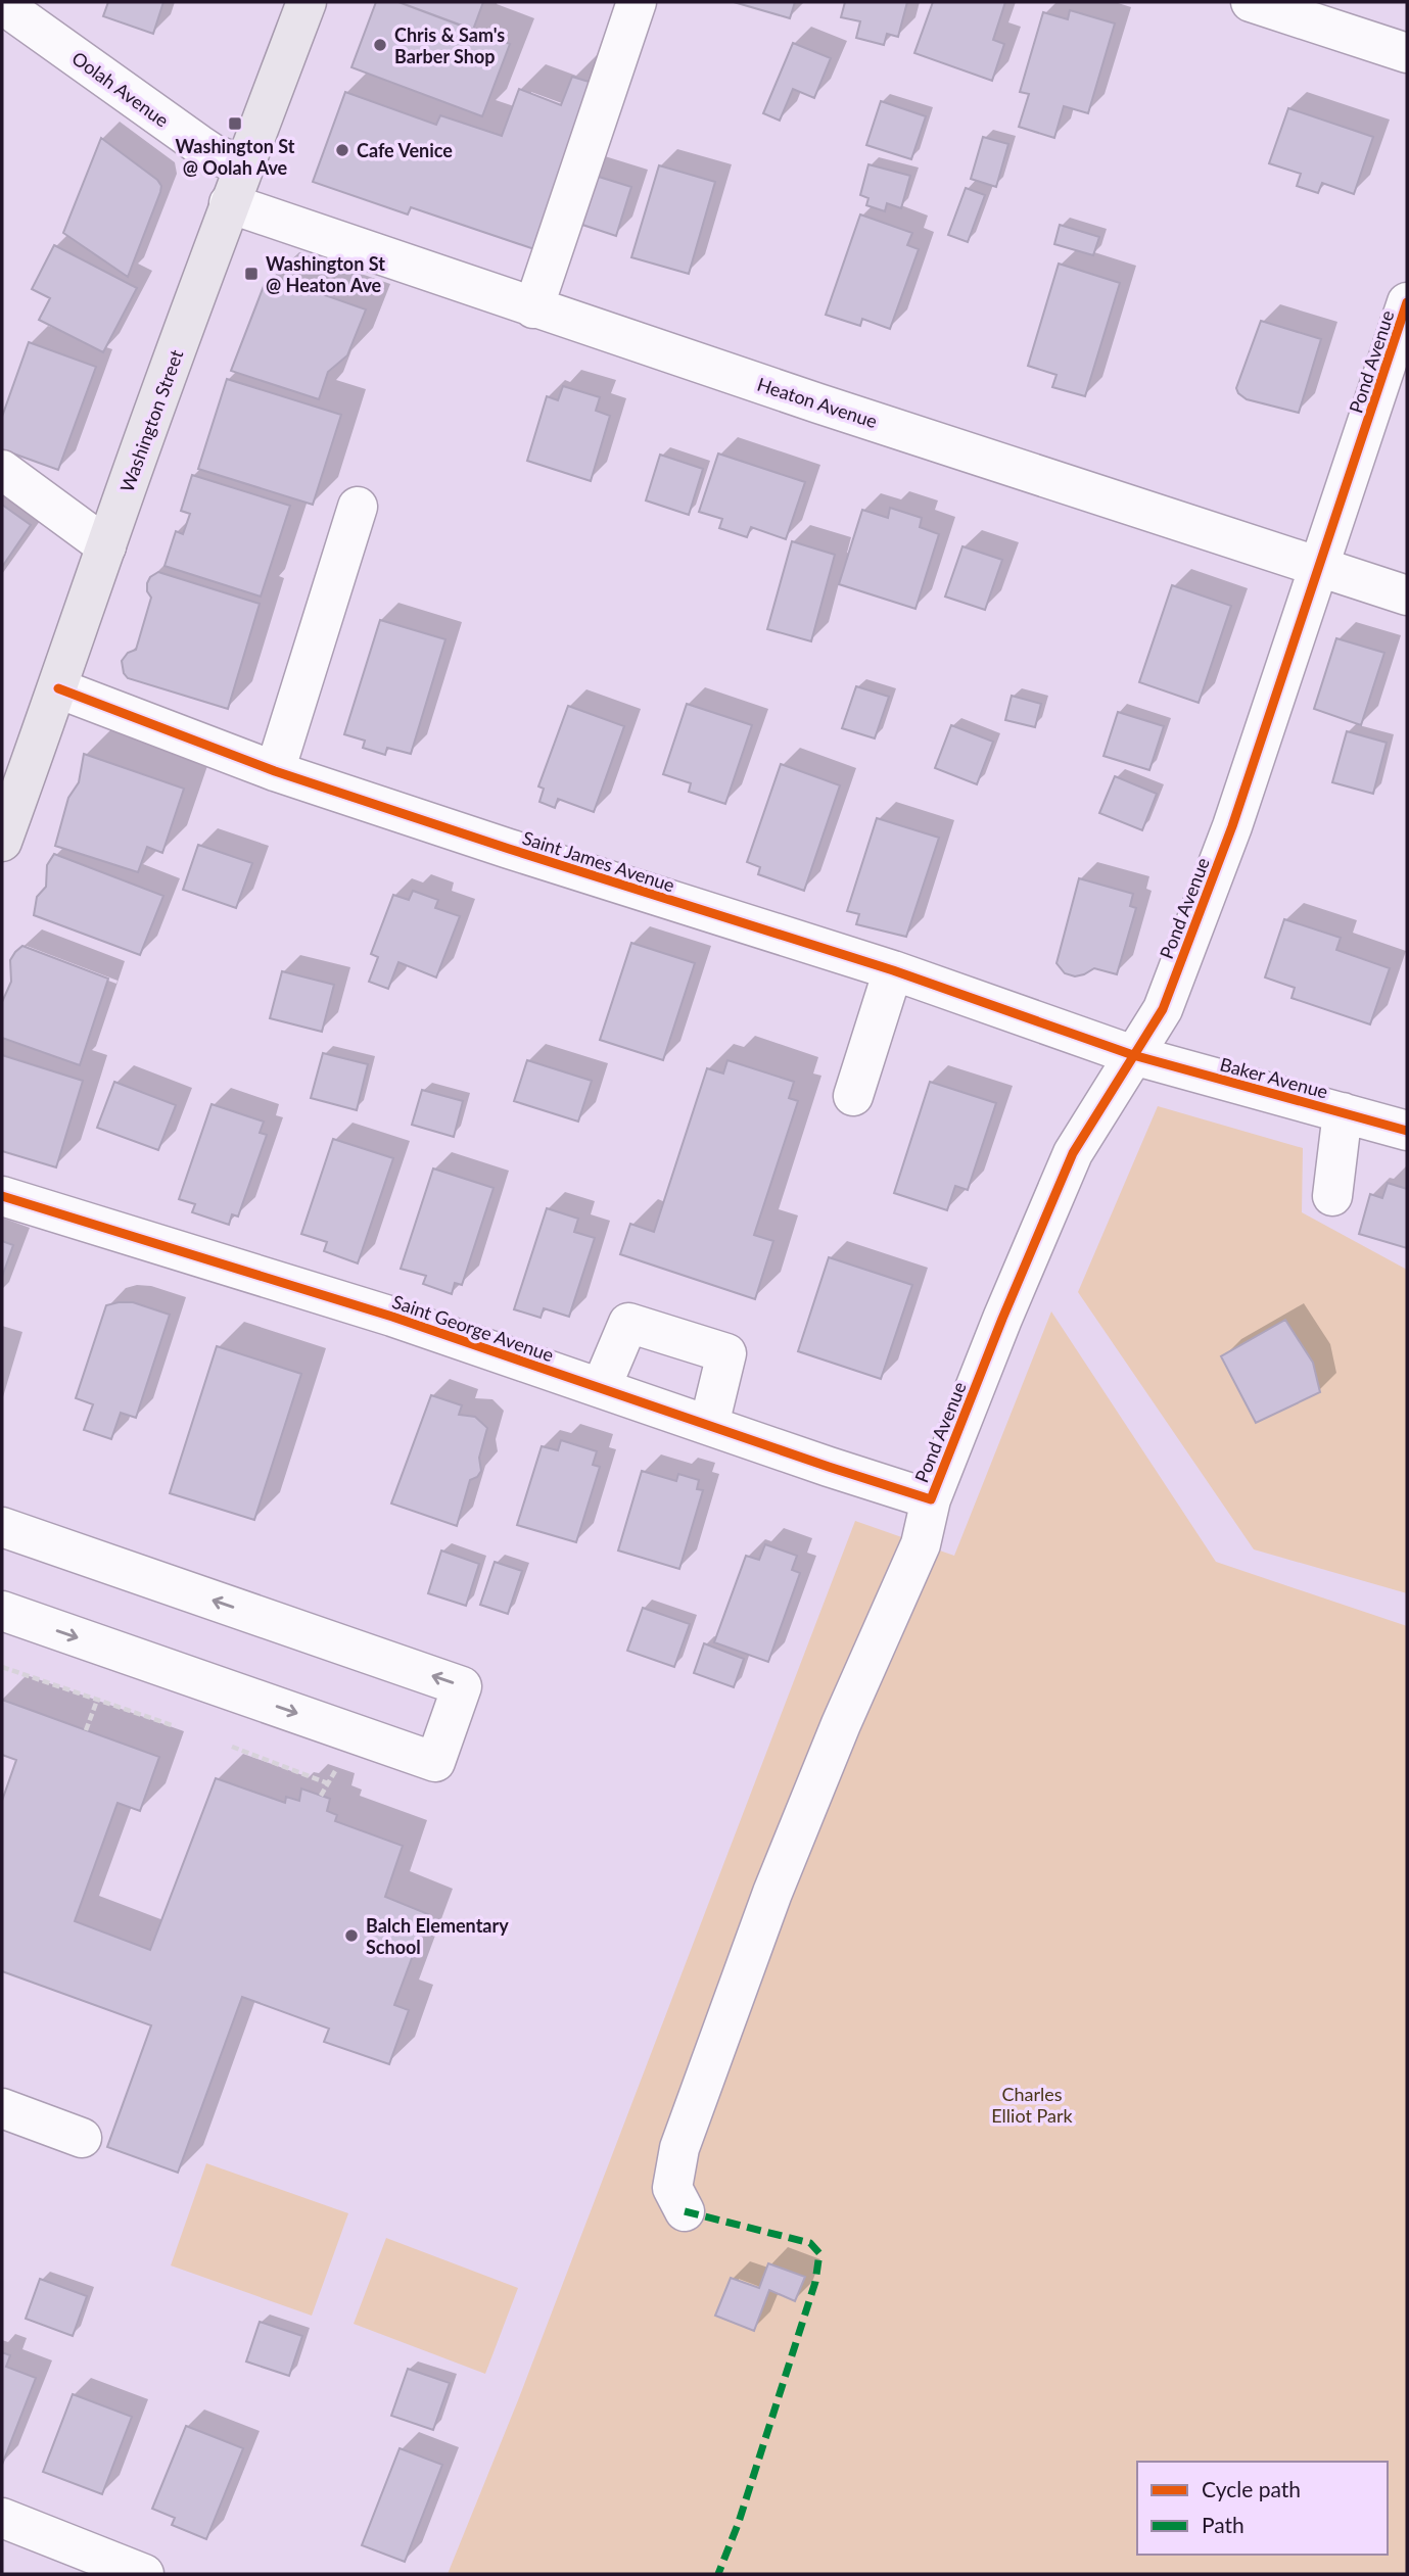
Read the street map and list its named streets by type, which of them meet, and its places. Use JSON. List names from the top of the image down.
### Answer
{
  "streets": {
    "main road": ["Washington Street"],
    "street": [
      "Oolah Avenue",
      "Pond Avenue",
      "Heaton Avenue",
      "Saint James Avenue",
      "Baker Avenue",
      "Saint George Avenue"
    ]
  },
  "crossings": [
    ["Oolah Avenue", "Washington Street"],
    ["Pond Avenue", "Heaton Avenue"],
    ["Pond Avenue", "Saint James Avenue"],
    ["Pond Avenue", "Baker Avenue"],
    ["Pond Avenue", "Saint George Avenue"],
    ["Heaton Avenue", "Washington Street"],
    ["Washington Street", "Saint James Avenue"],
    ["Saint James Avenue", "Baker Avenue"]
  ],
  "parks": ["Charles Elliot Park"],
  "places": {
    "other": ["Chris & Sam's Barber Shop", "Cafe Venice", "Balch Elementary School"],
    "transit": ["Washington St @ Oolah Ave", "Washington St @ Heaton Ave"]
  },
  "legend": ["Cycle path", "Path"]
}
